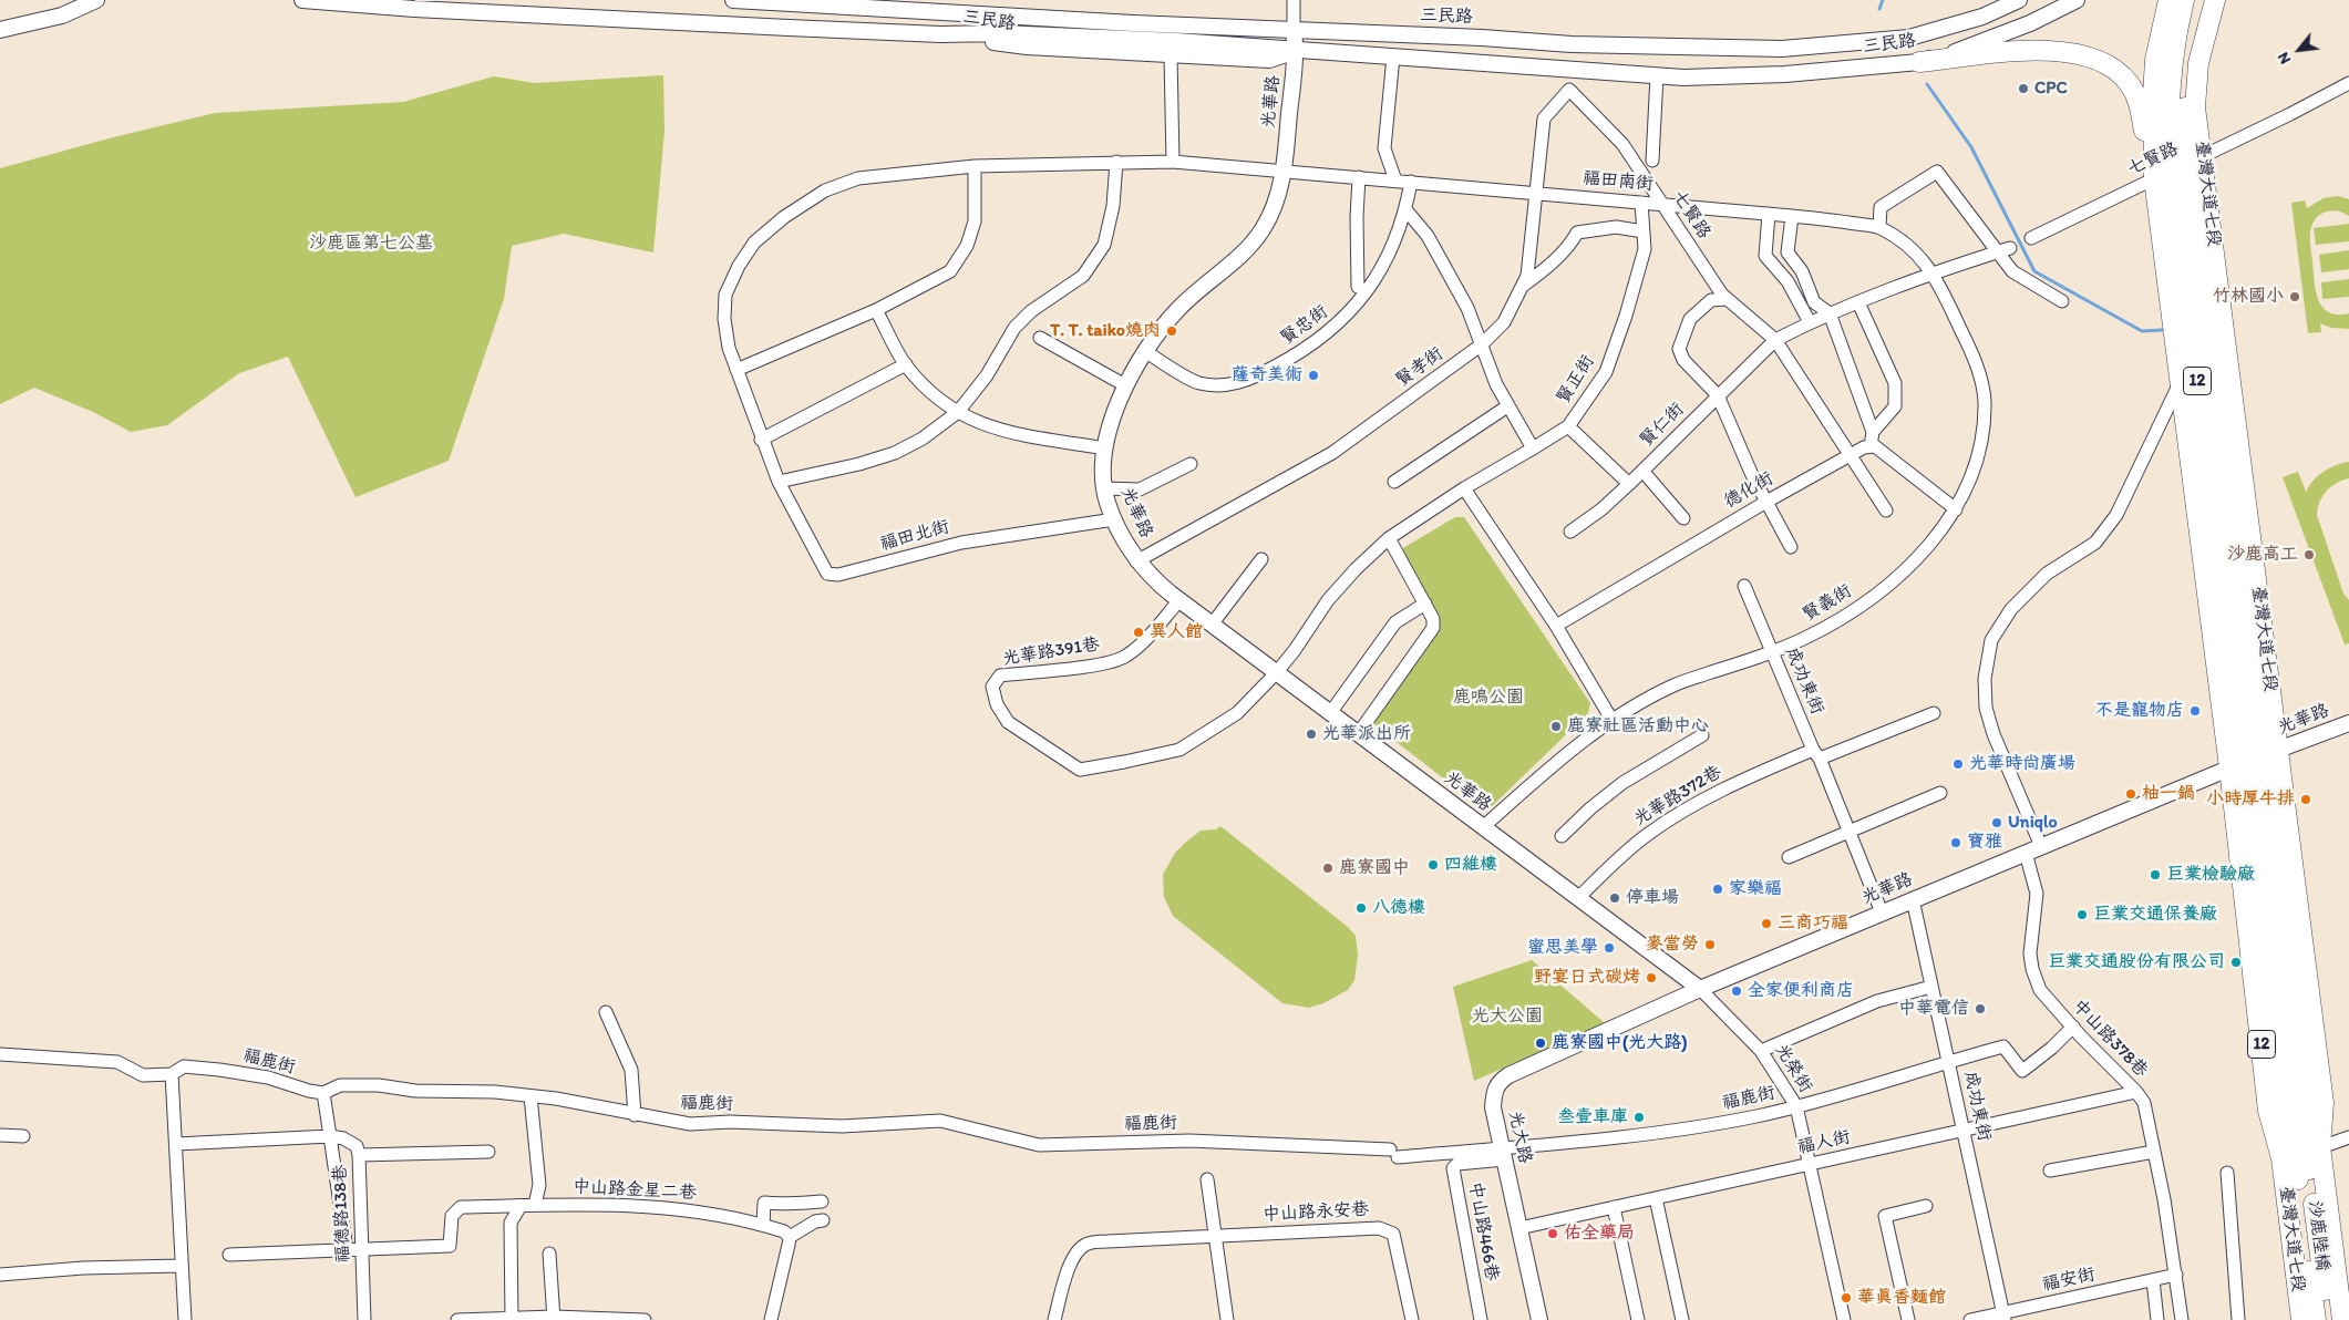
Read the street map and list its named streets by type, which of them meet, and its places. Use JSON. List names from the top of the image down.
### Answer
{
  "streets": {
    "main road": ["臺灣大道七段", "12", "沙鹿陸橋"],
    "street": [
      "三民路",
      "光華路",
      "七賢路",
      "福田南街",
      "賢忠街",
      "賢孝街",
      "賢正街",
      "賢仁街",
      "德化街",
      "福田北街",
      "賢義街",
      "光華路391巷",
      "成功東街",
      "光華路372巷",
      "中山路378巷",
      "福鹿街",
      "光榮街",
      "光大路",
      "福人街",
      "中山路金星二巷",
      "中山路永安巷",
      "福德路138巷",
      "中山路466巷",
      "福安街"
    ]
  },
  "crossings": [
    ["三民路", "光華路"],
    ["光華路", "福田南街"],
    ["光華路", "臺灣大道七段"],
    ["光華路", "賢忠街"],
    ["光華路", "賢孝街"],
    ["光華路", "賢正街"],
    ["光華路", "福田北街"],
    ["光華路", "賢義街"],
    ["光華路", "光華路391巷"],
    ["光華路", "成功東街"],
    ["光華路", "光華路372巷"],
    ["光華路", "中山路378巷"],
    ["光華路", "光榮街"],
    ["光華路", "光大路"],
    ["七賢路", "福田南街"],
    ["七賢路", "臺灣大道七段"],
    ["七賢路", "賢孝街"],
    ["七賢路", "賢仁街"],
    ["七賢路", "德化街"],
    ["福田南街", "賢忠街"],
    ["福田南街", "賢孝街"],
    ["福田南街", "賢正街"],
    ["福田南街", "福田北街"],
    ["福田南街", "賢義街"],
    ["臺灣大道七段", "沙鹿陸橋"],
    ["賢正街", "光華路391巷"],
    ["賢義街", "成功東街"],
    ["成功東街", "光華路372巷"],
    ["成功東街", "福鹿街"],
    ["成功東街", "福人街"],
    ["成功東街", "福安街"],
    ["中山路378巷", "福鹿街"],
    ["中山路378巷", "福人街"],
    ["中山路378巷", "福安街"],
    ["福鹿街", "光榮街"],
    ["福鹿街", "光大路"],
    ["福鹿街", "中山路466巷"],
    ["光榮街", "光大路"],
    ["光榮街", "福人街"],
    ["光大路", "福人街"],
    ["光大路", "中山路466巷"],
    ["中山路金星二巷", "福德路138巷"]
  ],
  "parks": ["沙鹿區第七公墓", "鹿鳴公園", "光大公園"],
  "places": [
    "CPC",
    "竹林國小",
    "T. T. taiko燒肉",
    "薩奇美術",
    "沙鹿高工",
    "異人館",
    "不是寵物店",
    "鹿寮社區活動中心",
    "光華派出所",
    "光華時尚廣場",
    "柚一鍋",
    "小時厚牛排",
    "Uniqlo",
    "寶雅",
    "四維樓",
    "鹿寮國中",
    "巨業檢驗廠",
    "家樂福",
    "停車場",
    "八德樓",
    "巨業交通保養廠",
    "三商巧福",
    "麥當勞",
    "蜜思美學",
    "巨業交通股份有限公司",
    "野宴日式碳烤",
    "全家便利商店",
    "中華電信",
    "鹿寮國中(光大路)",
    "叁壹車庫",
    "佑全藥局",
    "華真香麵館"
  ],
  "north": "bottom left"
}
